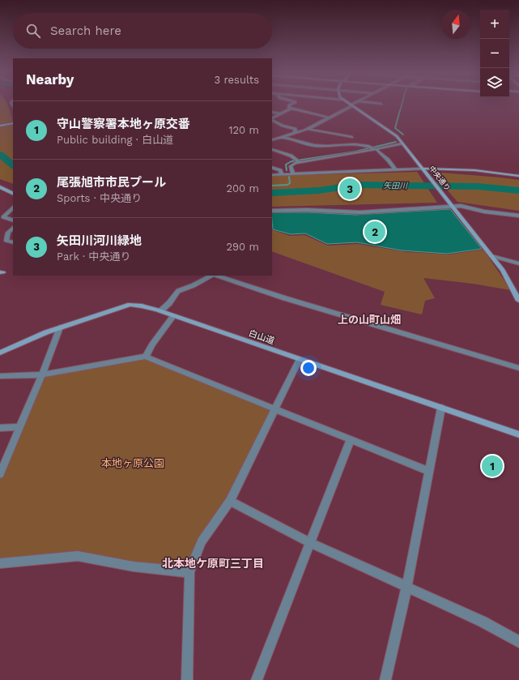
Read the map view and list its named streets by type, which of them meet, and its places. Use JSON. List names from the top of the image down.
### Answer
{
  "streets": {
    "street": ["中央通り", "白山道"]
  },
  "districts": ["上の山町山畑", "北本地ケ原町三丁目"],
  "water": ["矢田川"],
  "parks": ["本地ヶ原公園"],
  "north": "top",
  "page": {
    "map_buttons": ["+", "−"],
    "search": "Search here",
    "heading": ["Nearby", "3 results"],
    "list": [
      {
        "mark": "1",
        "name": "守山警察署本地ヶ原交番",
        "note": "Public building · 白山道",
        "value": "120 m"
      },
      {
        "mark": "2",
        "name": "尾張旭市市民プール",
        "note": "Sports · 中央通り",
        "value": "200 m"
      },
      {
        "mark": "3",
        "name": "矢田川河川緑地",
        "note": "Park · 中央通り",
        "value": "290 m"
      }
    ],
    "pins": ["3", "2", "1"]
  }
}
